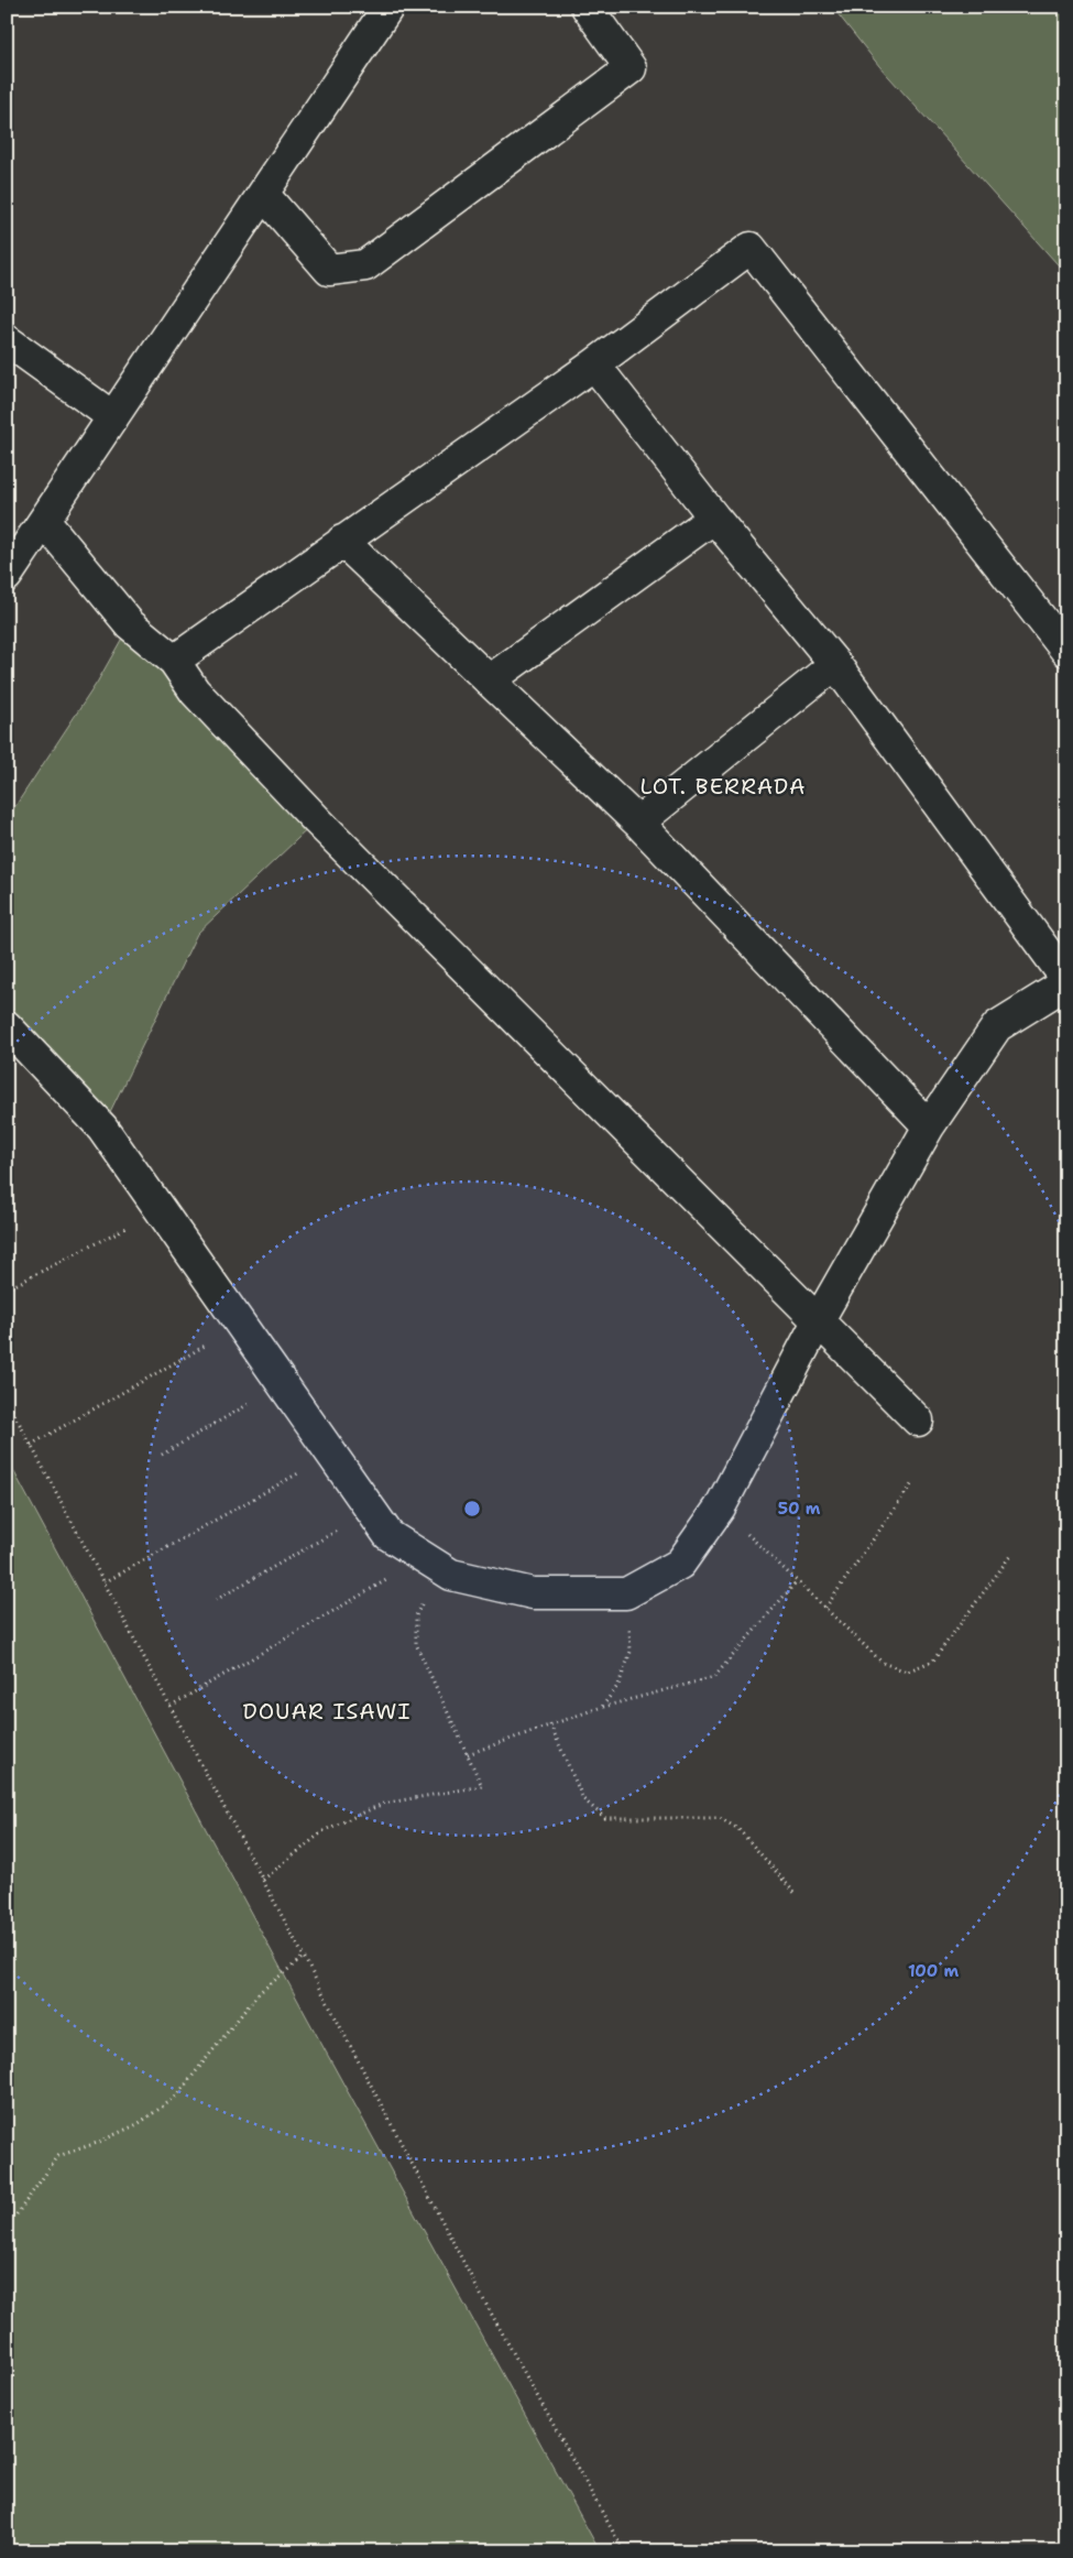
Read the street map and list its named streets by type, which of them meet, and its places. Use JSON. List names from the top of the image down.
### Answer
{
  "districts": ["LOT. BERRADA", "DOUAR ISAWI"],
  "rings": ["50 m", "100 m"]
}
